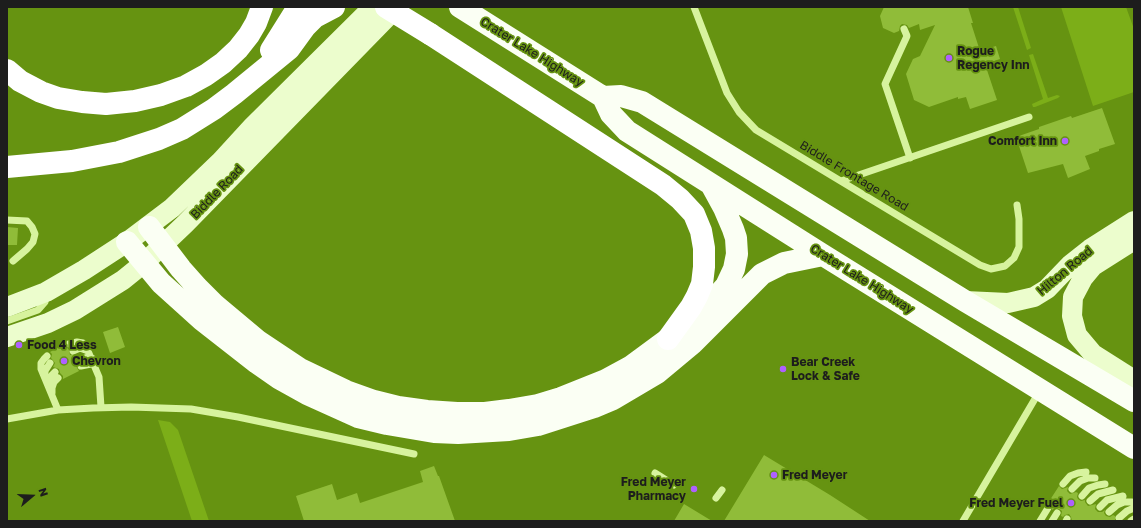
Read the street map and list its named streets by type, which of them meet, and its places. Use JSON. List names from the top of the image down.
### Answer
{
  "streets": {
    "highway": ["Crater Lake Highway"],
    "main road": ["Biddle Road", "Hilton Road"],
    "lane": ["Biddle Frontage Road"]
  },
  "places": [
    "Rogue Regency Inn",
    "Comfort Inn",
    "Food 4 Less",
    "Chevron",
    "Bear Creek Lock & Safe",
    "Fred Meyer",
    "Fred Meyer Pharmacy",
    "Fred Meyer Fuel"
  ],
  "north": "right"
}
